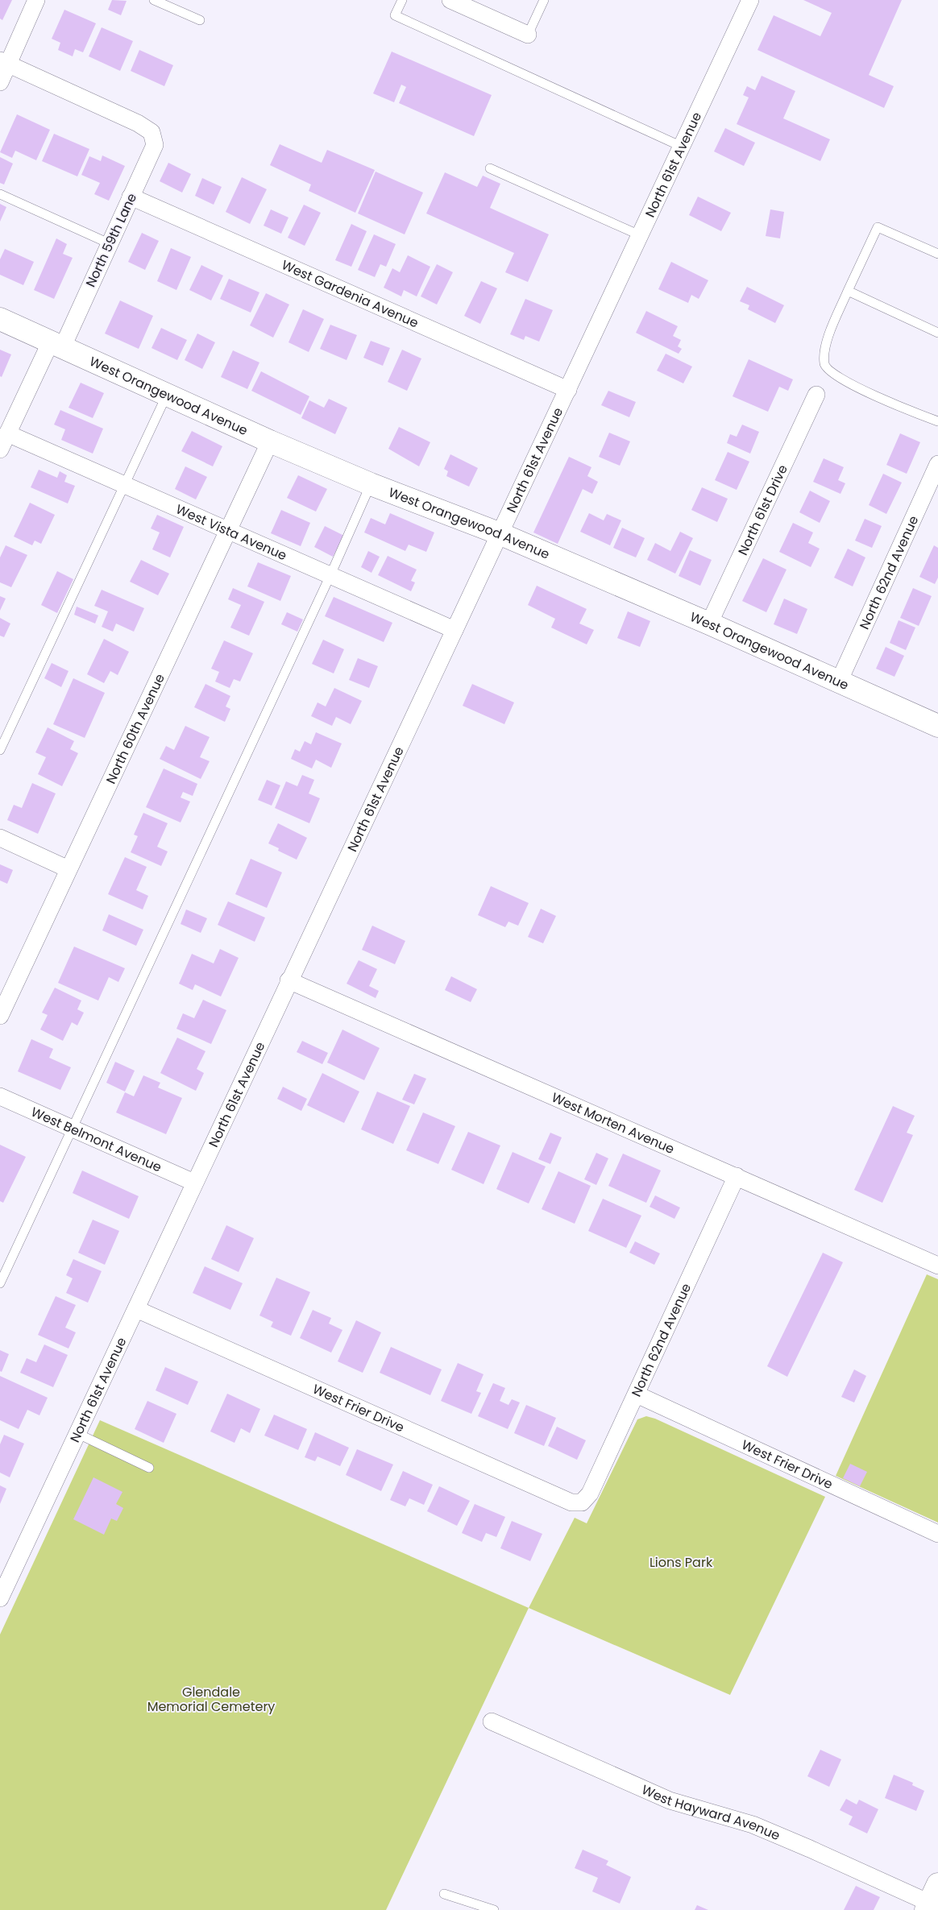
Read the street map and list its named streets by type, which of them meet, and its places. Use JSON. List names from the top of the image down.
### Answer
{
  "streets": {
    "street": [
      "North 61st Avenue",
      "North 59th Lane",
      "West Gardenia Avenue",
      "West Orangewood Avenue",
      "North 61st Drive",
      "West Vista Avenue",
      "North 62nd Avenue",
      "North 60th Avenue",
      "West Morten Avenue",
      "West Belmont Avenue",
      "West Frier Drive",
      "West Hayward Avenue"
    ]
  },
  "crossings": [
    ["North 61st Avenue", "West Gardenia Avenue"],
    ["North 61st Avenue", "West Orangewood Avenue"],
    ["North 61st Avenue", "West Vista Avenue"],
    ["North 61st Avenue", "West Morten Avenue"],
    ["North 61st Avenue", "West Belmont Avenue"],
    ["North 61st Avenue", "West Frier Drive"],
    ["North 59th Lane", "West Gardenia Avenue"],
    ["North 59th Lane", "West Orangewood Avenue"],
    ["North 59th Lane", "West Vista Avenue"],
    ["West Orangewood Avenue", "North 61st Drive"],
    ["West Orangewood Avenue", "North 62nd Avenue"],
    ["West Orangewood Avenue", "North 60th Avenue"],
    ["West Vista Avenue", "North 60th Avenue"],
    ["North 62nd Avenue", "West Morten Avenue"],
    ["North 62nd Avenue", "West Frier Drive"]
  ],
  "parks": ["Lions Park", "Glendale Memorial Cemetery"]
}
